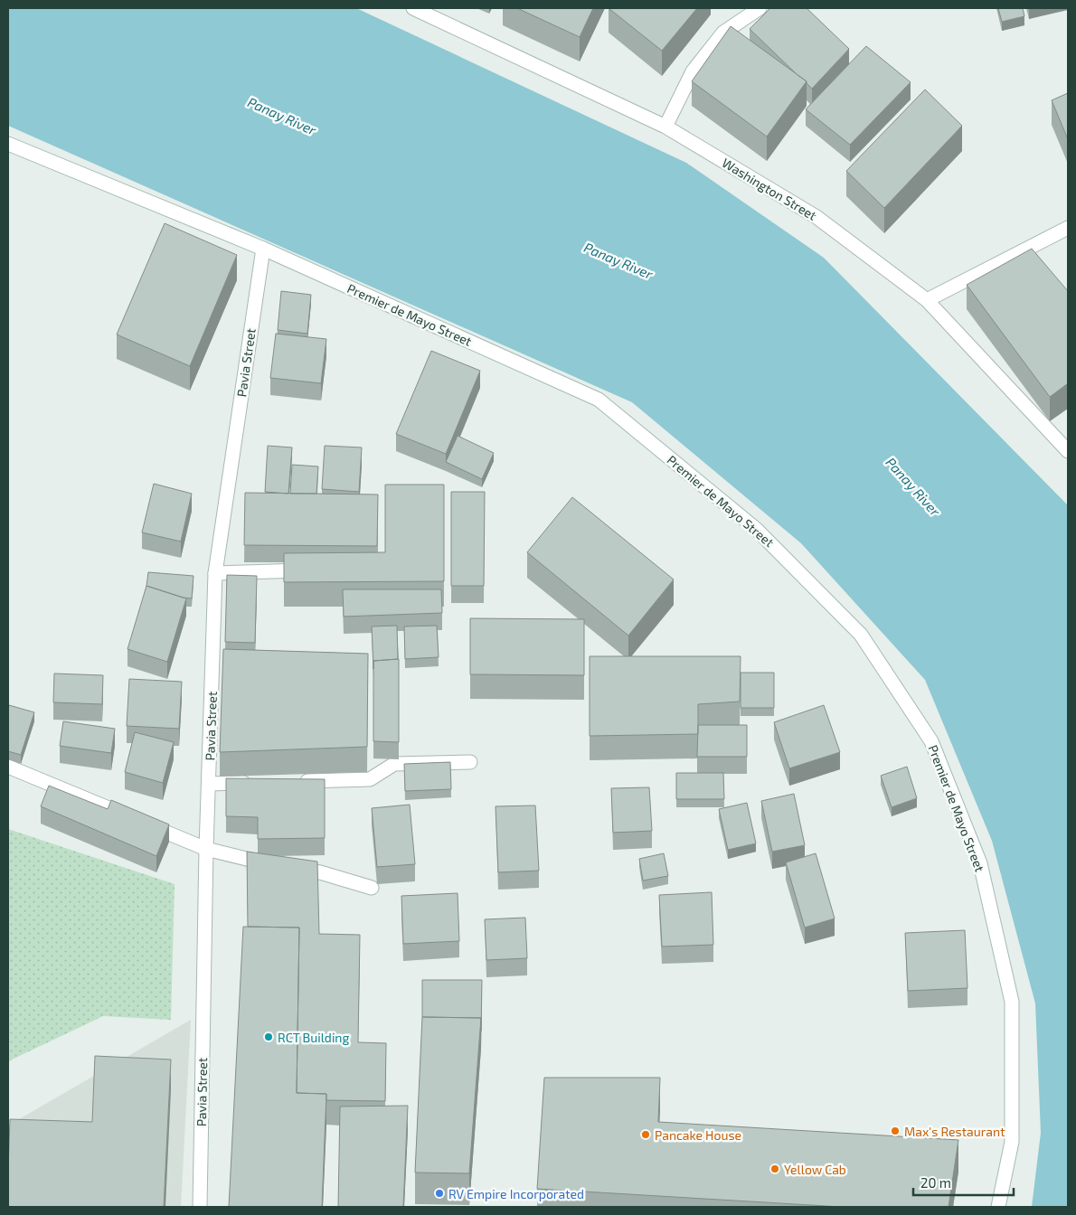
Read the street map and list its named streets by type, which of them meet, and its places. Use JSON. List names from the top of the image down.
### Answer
{
  "streets": {
    "street": ["Washington Street", "Premier de Mayo Street", "Pavia Street"]
  },
  "crossings": [
    ["Premier de Mayo Street", "Pavia Street"]
  ],
  "water": ["Panay River"],
  "places": [
    "RCT Building",
    "Max's Restaurant",
    "Pancake House",
    "Yellow Cab",
    "RV Empire Incorporated"
  ],
  "scale_bar": "20 m"
}
